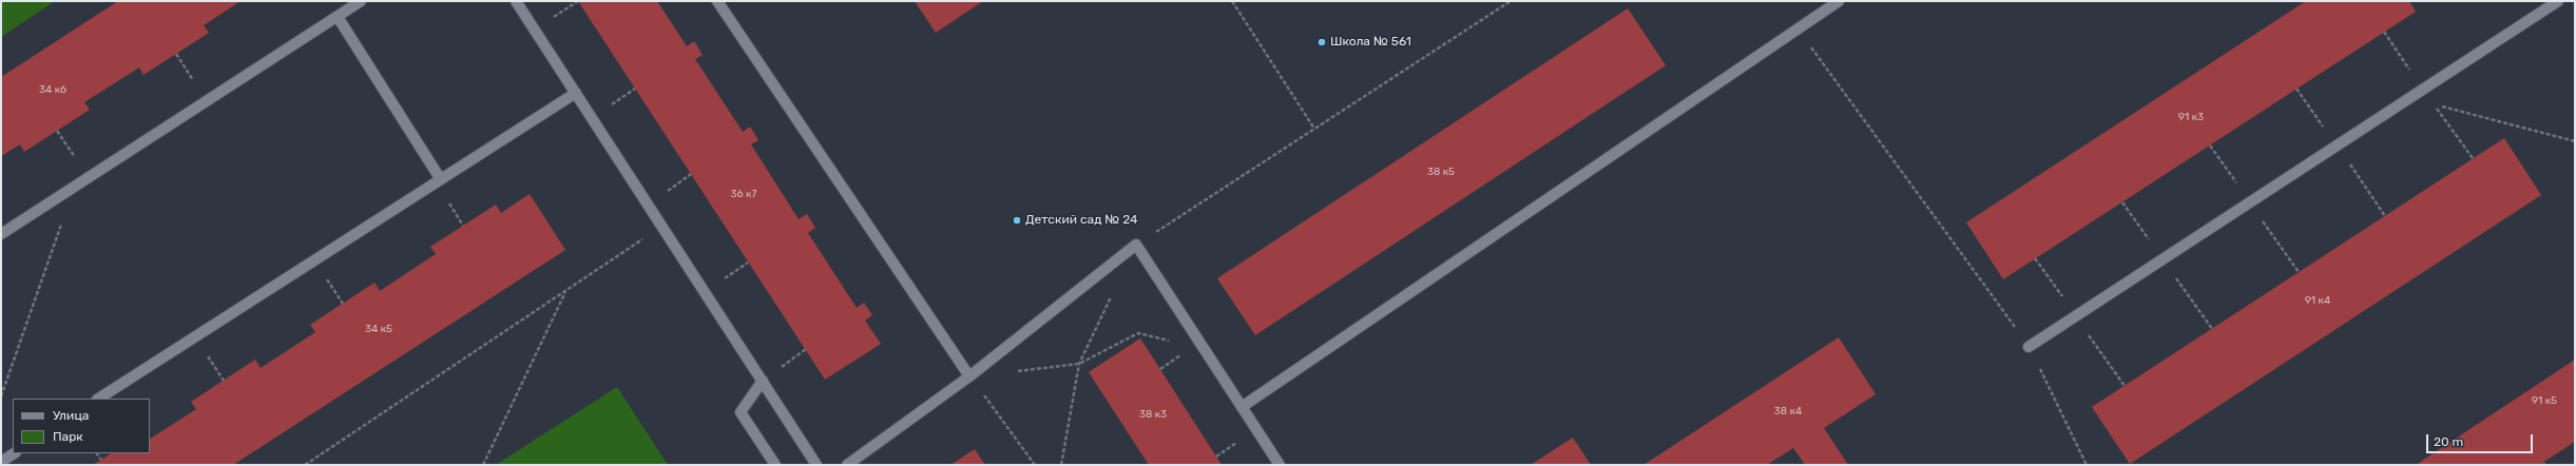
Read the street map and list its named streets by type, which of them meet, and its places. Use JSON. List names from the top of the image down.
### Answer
{
  "places": ["Школа № 561", "Детский сад № 24"],
  "house_numbers": [
    "34 к6",
    "91 к3",
    "38 к5",
    "36 к7",
    "91 к4",
    "34 к5",
    "91 к5",
    "38 к4",
    "38 к3"
  ],
  "legend": ["Улица", "Парк"],
  "scale_bar": "20 m"
}
